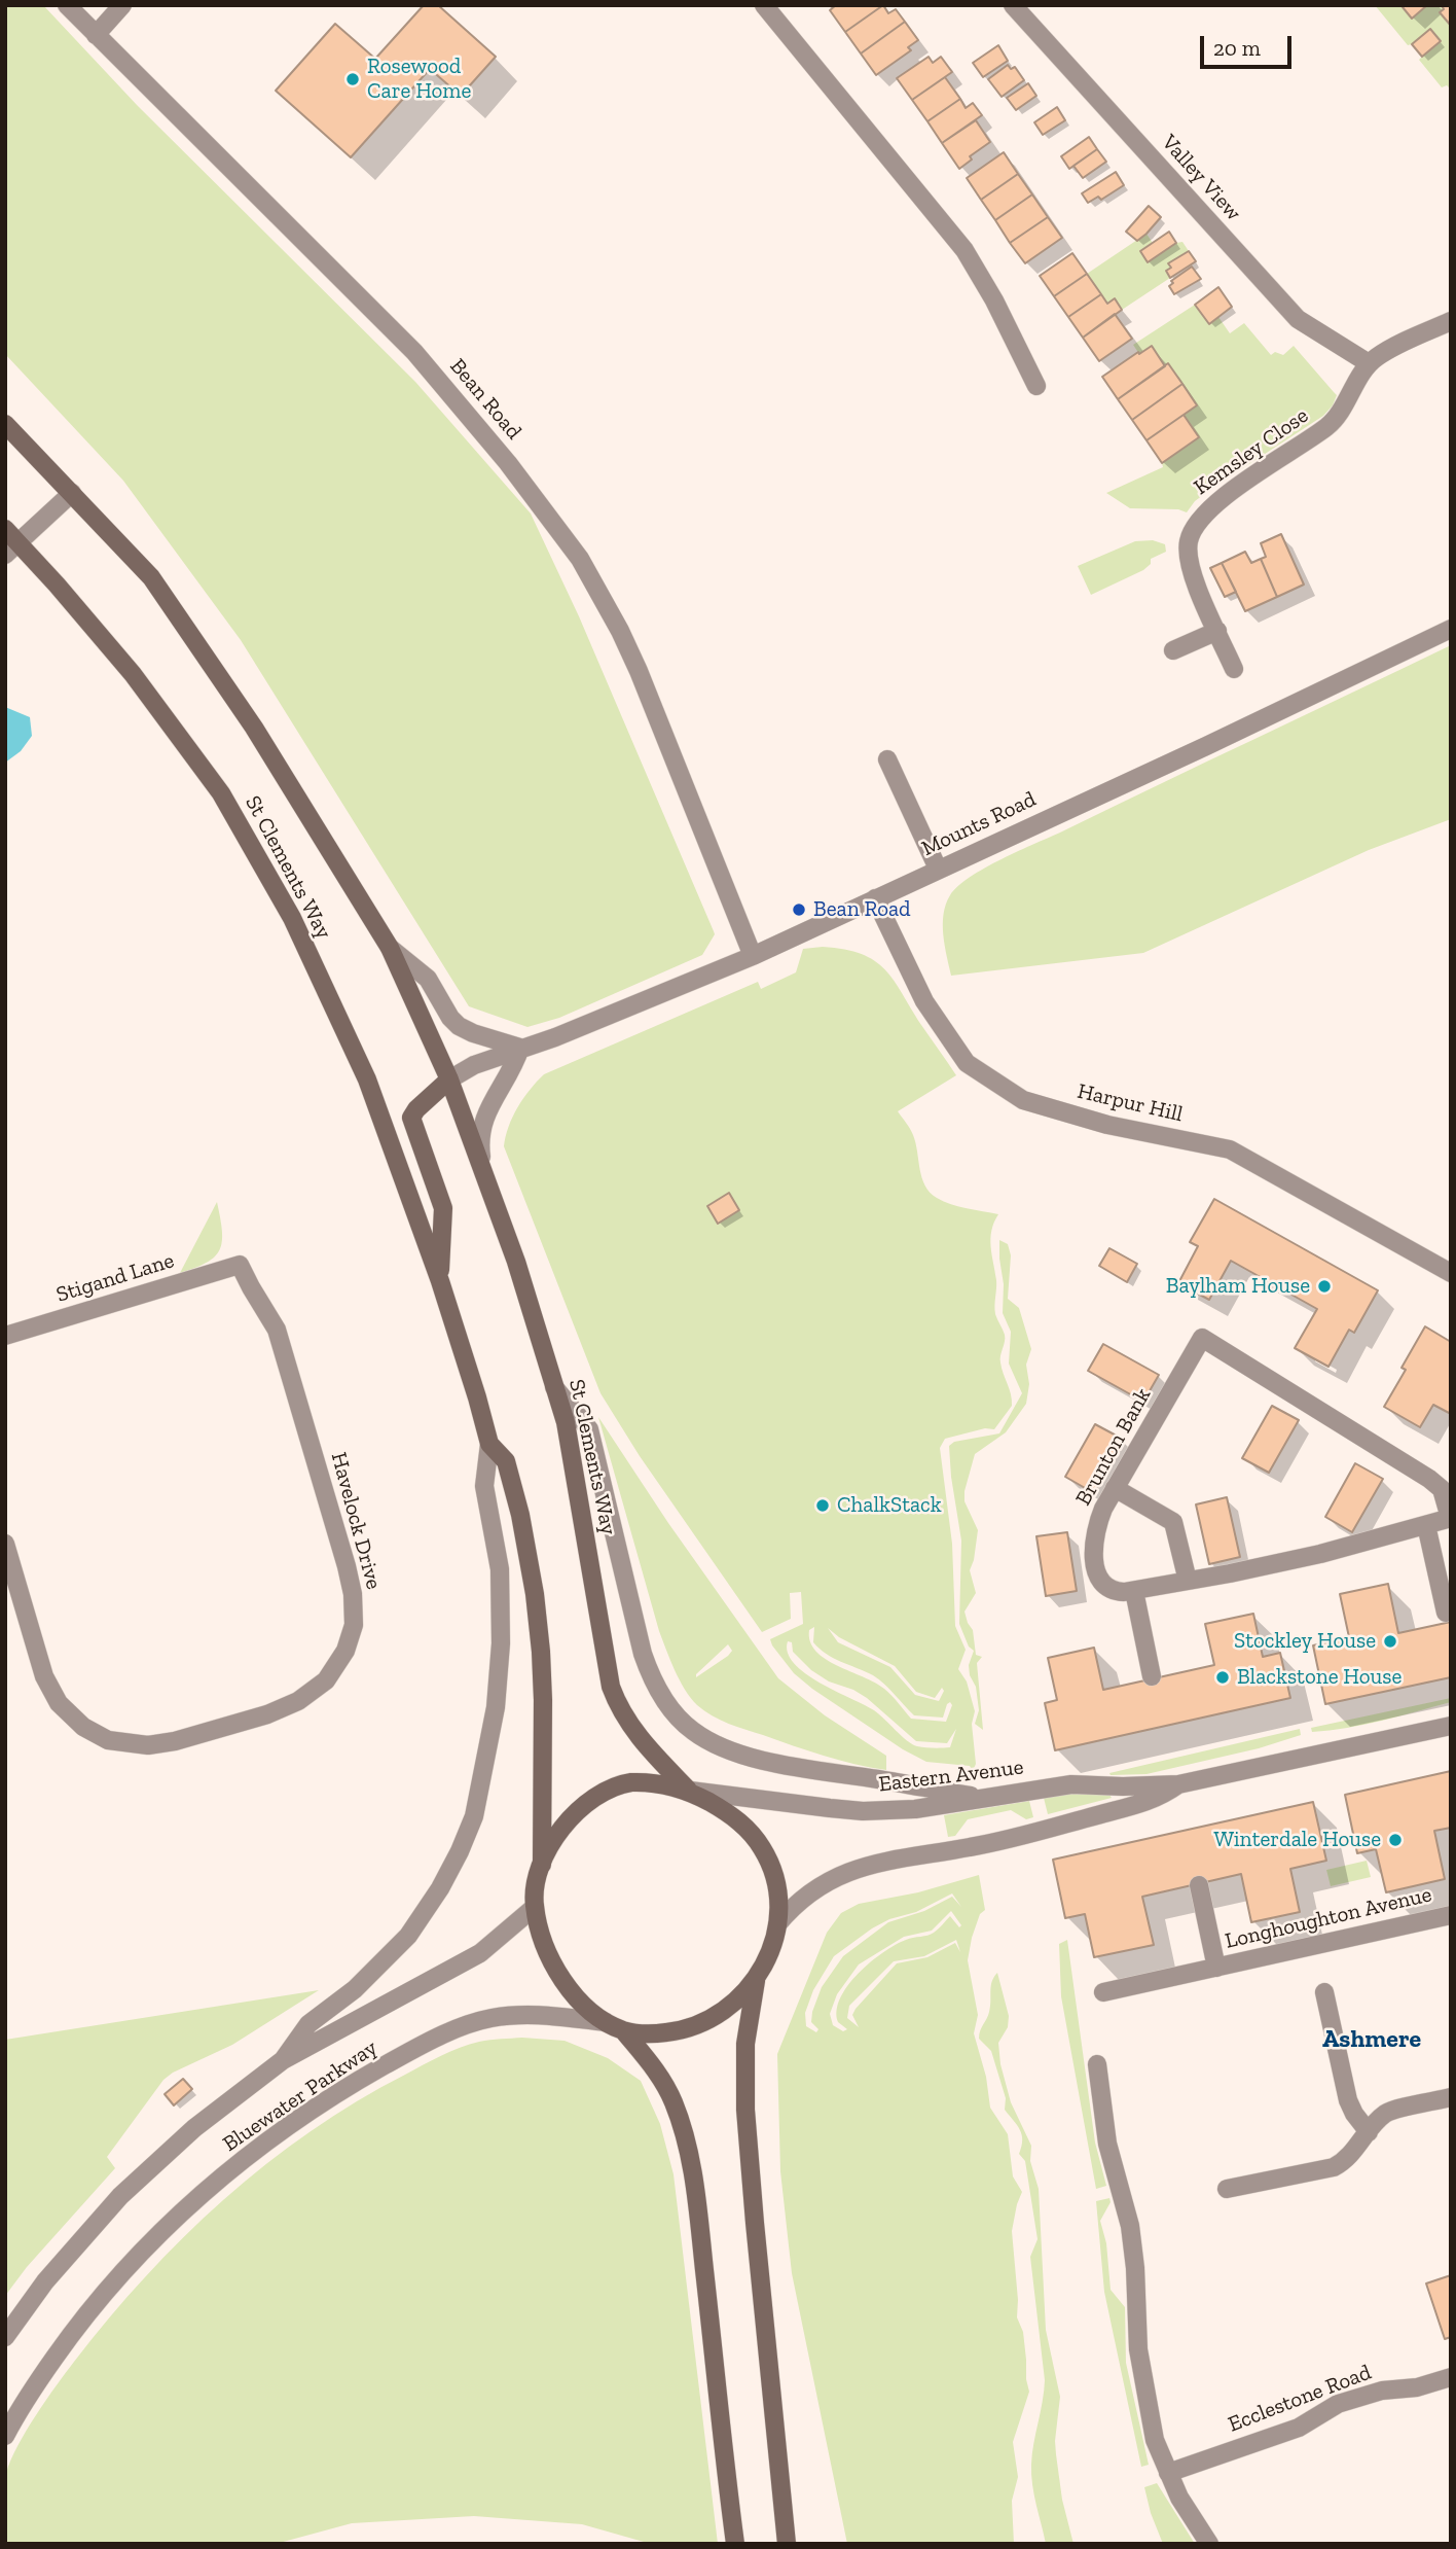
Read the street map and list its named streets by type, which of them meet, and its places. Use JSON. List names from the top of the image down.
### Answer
{
  "streets": {
    "main road": ["St Clements Way"],
    "street": [
      "Valley View",
      "Bean Road",
      "Kemsley Close",
      "Mounts Road",
      "Harpur Hill",
      "Stigand Lane",
      "Brunton Bank",
      "Havelock Drive",
      "Eastern Avenue",
      "Longhoughton Avenue",
      "Bluewater Parkway",
      "Ecclestone Road"
    ]
  },
  "crossings": [
    ["Valley View", "Kemsley Close"],
    ["Bean Road", "Mounts Road"],
    ["Mounts Road", "St Clements Way"],
    ["Mounts Road", "Harpur Hill"],
    ["St Clements Way", "Eastern Avenue"],
    ["St Clements Way", "Bluewater Parkway"],
    ["Stigand Lane", "Havelock Drive"],
    ["Eastern Avenue", "Bluewater Parkway"]
  ],
  "districts": ["Ashmere"],
  "places": [
    "Rosewood Care Home",
    "Bean Road",
    "Baylham House",
    "ChalkStack",
    "Stockley House",
    "Blackstone House",
    "Winterdale House"
  ],
  "scale_bar": "20 m"
}
